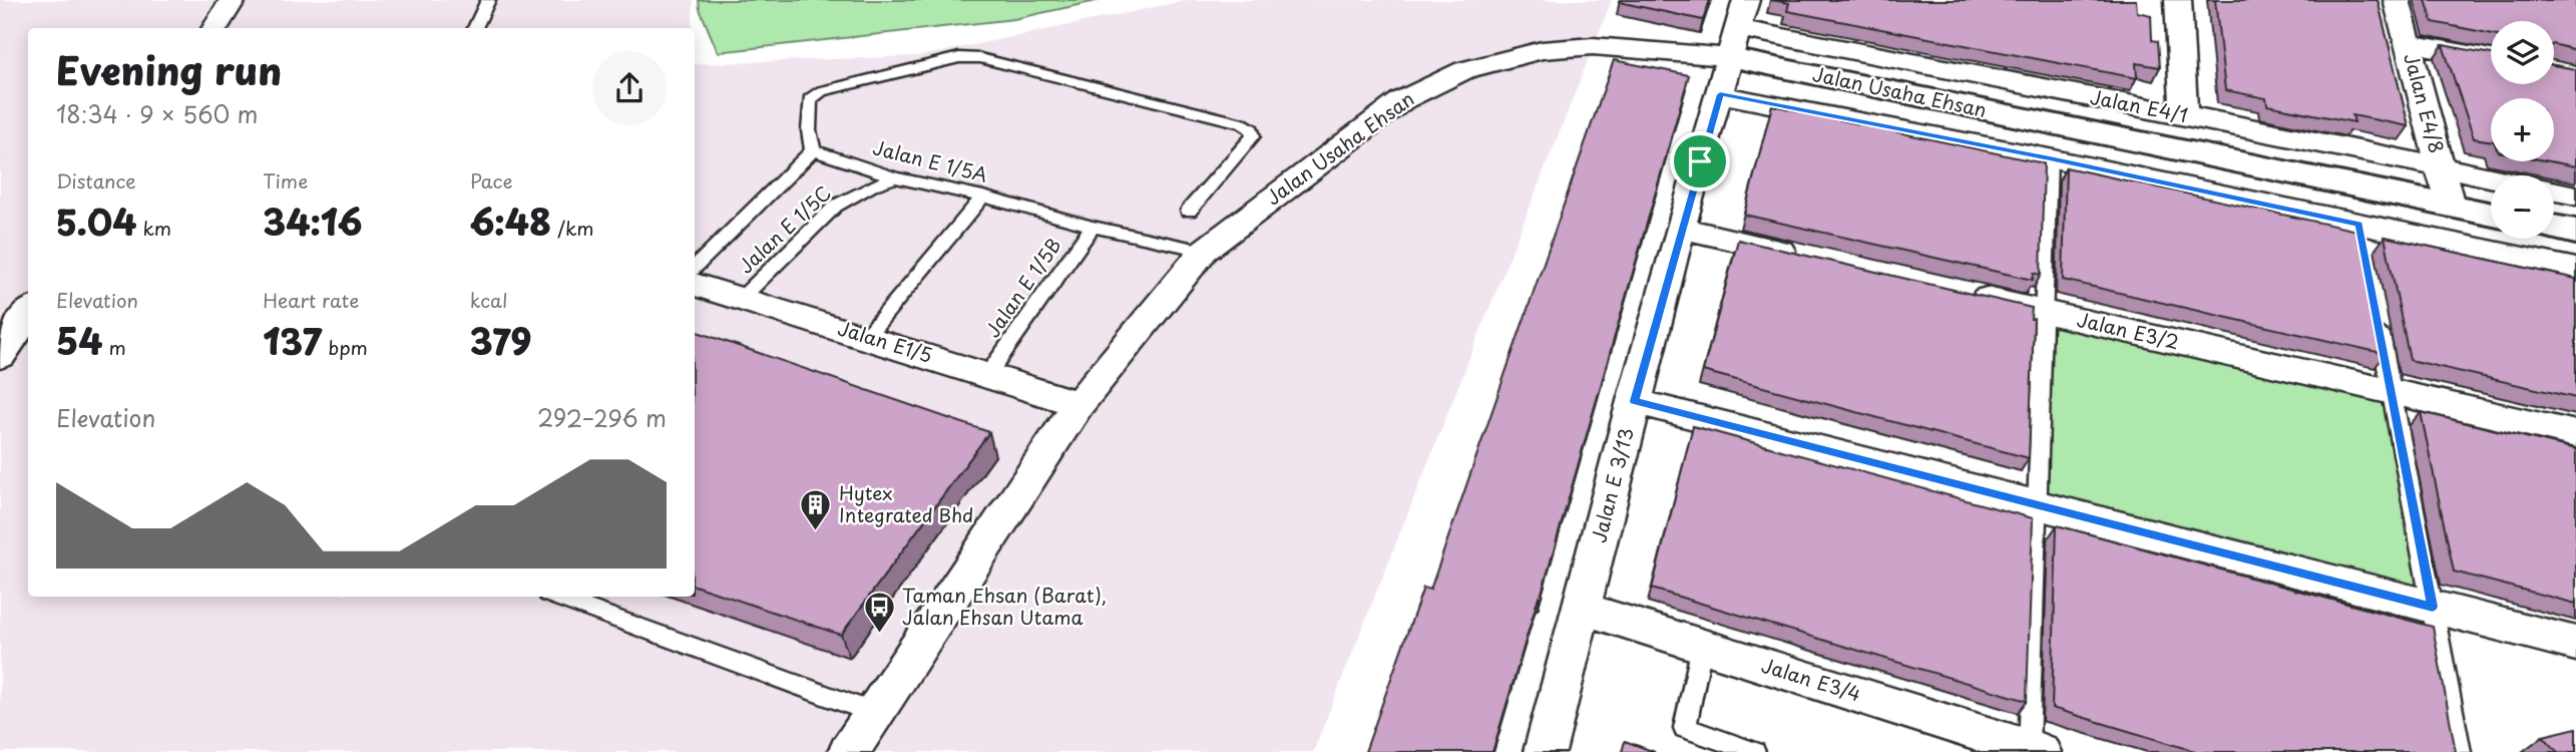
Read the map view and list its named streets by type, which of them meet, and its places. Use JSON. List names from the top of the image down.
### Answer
{
  "streets": {
    "street": [
      "Jalan Usaha Ehsan",
      "Jalan E4/8",
      "Jalan E4/1",
      "Jalan E3/2",
      "Jalan E1/5",
      "Jalan E 3/13",
      "Jalan E3/4"
    ],
    "lane": ["Jalan E 1/5A", "Jalan E 1/5C", "Jalan E 1/5B"]
  },
  "crossings": [
    ["Jalan Usaha Ehsan", "Jalan E4/8"],
    ["Jalan Usaha Ehsan", "Jalan E4/1"],
    ["Jalan Usaha Ehsan", "Jalan E 1/5A"],
    ["Jalan Usaha Ehsan", "Jalan E1/5"],
    ["Jalan Usaha Ehsan", "Jalan E 3/13"],
    ["Jalan E4/8", "Jalan E4/1"],
    ["Jalan E4/1", "Jalan E 3/13"],
    ["Jalan E 1/5A", "Jalan E 1/5C"],
    ["Jalan E 1/5A", "Jalan E 1/5B"],
    ["Jalan E 1/5C", "Jalan E1/5"],
    ["Jalan E 1/5B", "Jalan E1/5"],
    ["Jalan E 3/13", "Jalan E3/4"]
  ],
  "places": {
    "building": ["Hytex Integrated Bhd"],
    "bus stop": ["Taman Ehsan (Barat), Jalan Ehsan Utama"]
  },
  "page": {
    "map_buttons": ["+", "−"],
    "heading": ["Evening run", "18:34 · 9 × 560 m"],
    "stats": [
      ["Distance", "5.04 km"],
      ["Time", "34:16"],
      ["Pace", "6:48 /km"],
      ["Elevation", "54 m"],
      ["Heart rate", "137 bpm"],
      ["kcal", "379"]
    ],
    "chart": ["Elevation", "292–296 m"]
  }
}
